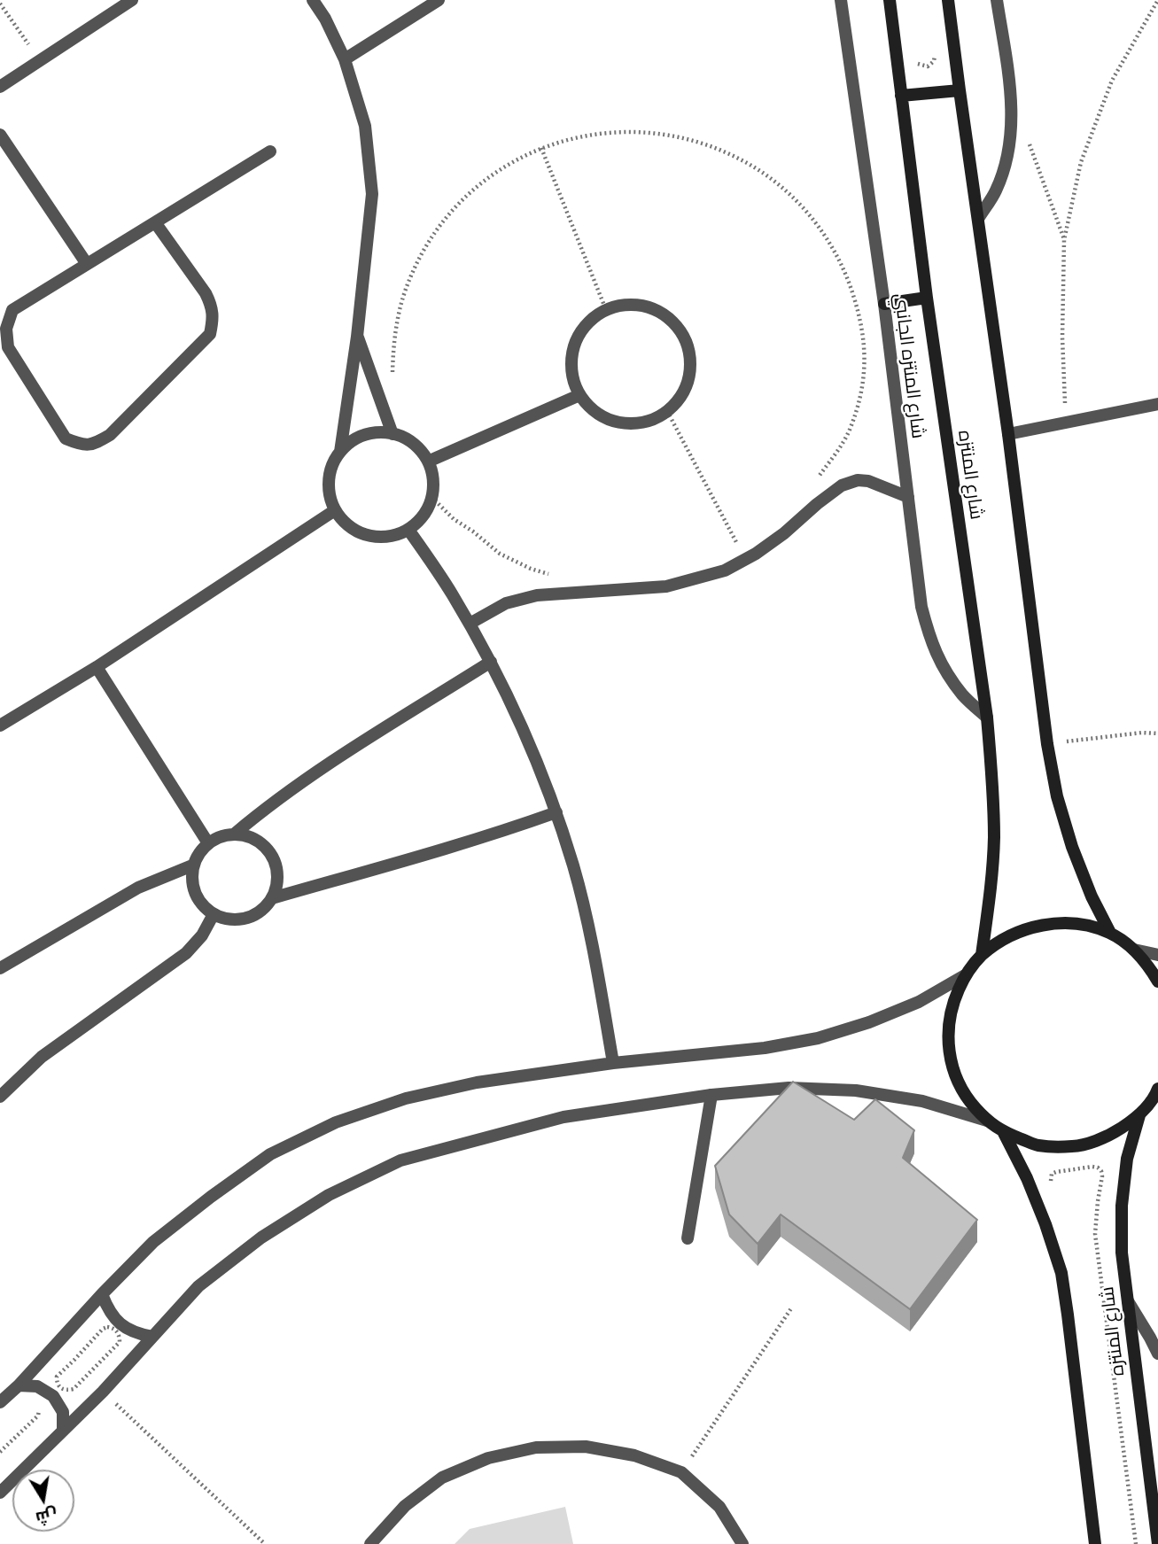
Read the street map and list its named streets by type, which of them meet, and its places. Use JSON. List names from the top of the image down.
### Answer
{
  "streets": {
    "street": ["شارع المنتزه الجانبي", "شارع المنتزه"]
  },
  "crossings": [
    ["شارع المنتزه الجانبي", "شارع المنتزه"]
  ],
  "north": "bottom"
}
